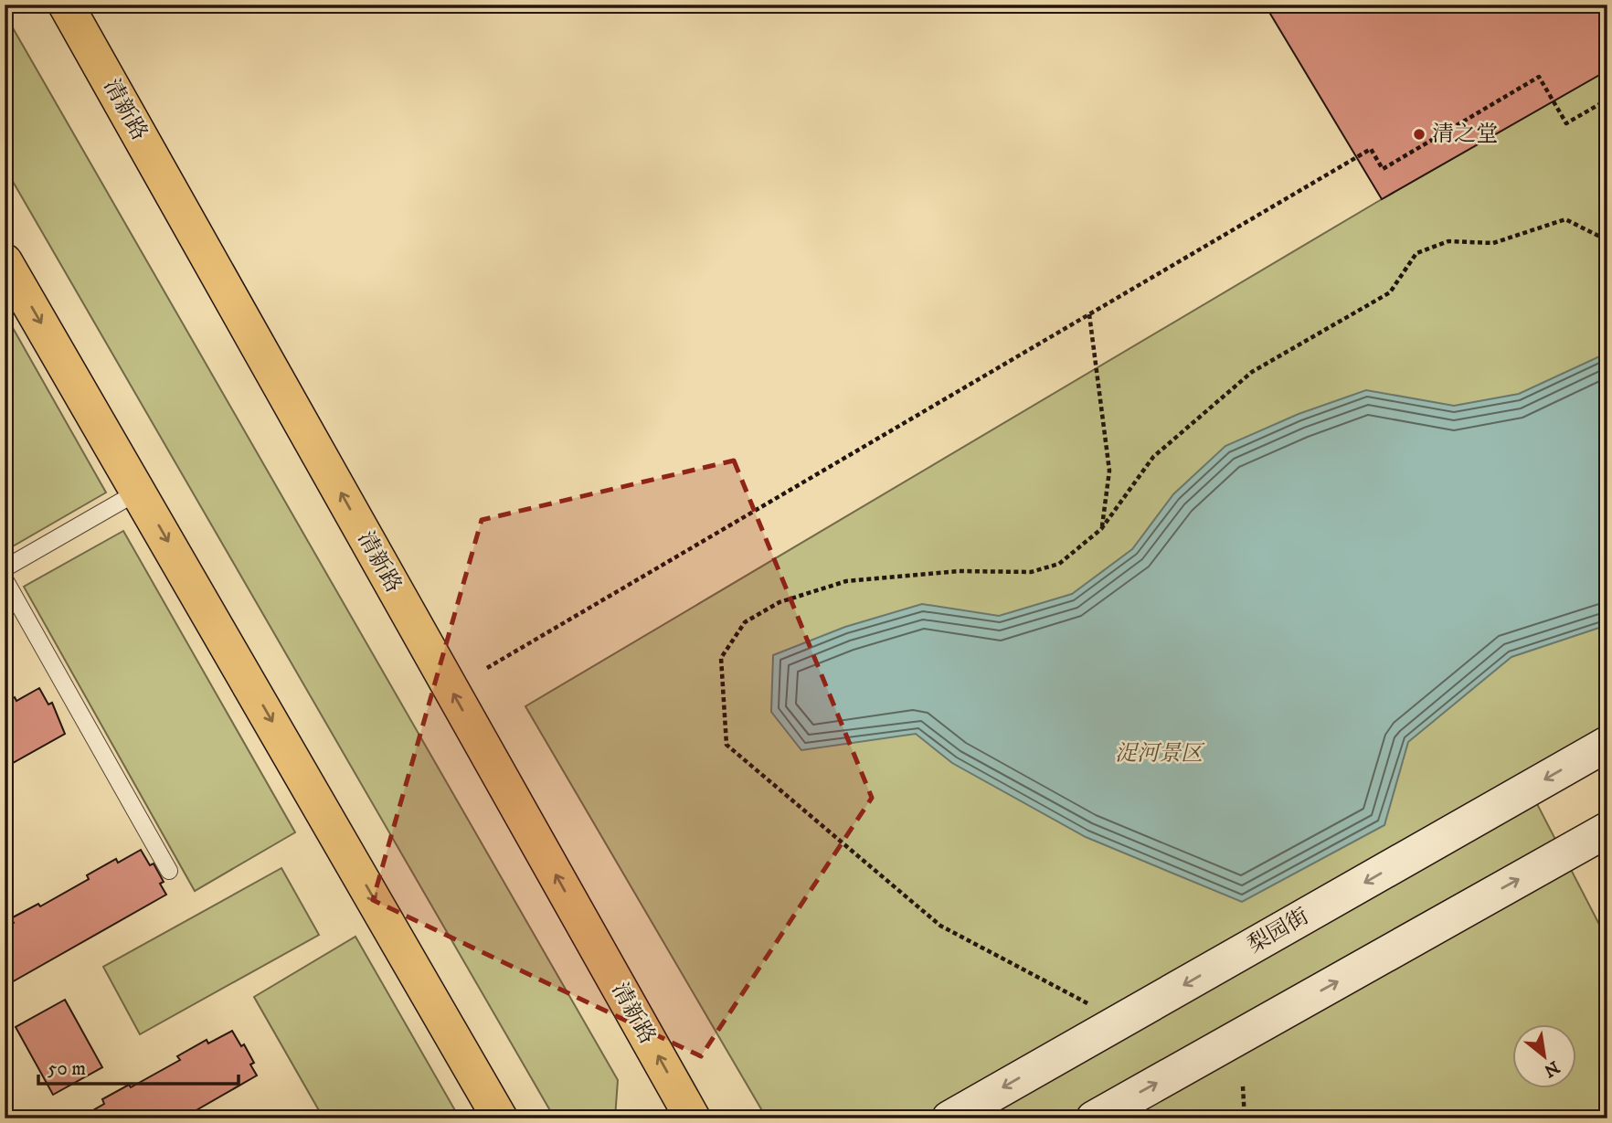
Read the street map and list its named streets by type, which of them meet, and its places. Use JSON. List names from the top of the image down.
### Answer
{
  "streets": {
    "main road": ["清新路", "梨园街"]
  },
  "parks": ["浞河景区"],
  "places": ["清之堂"],
  "scale_bar": "50 m",
  "north": "bottom right"
}
